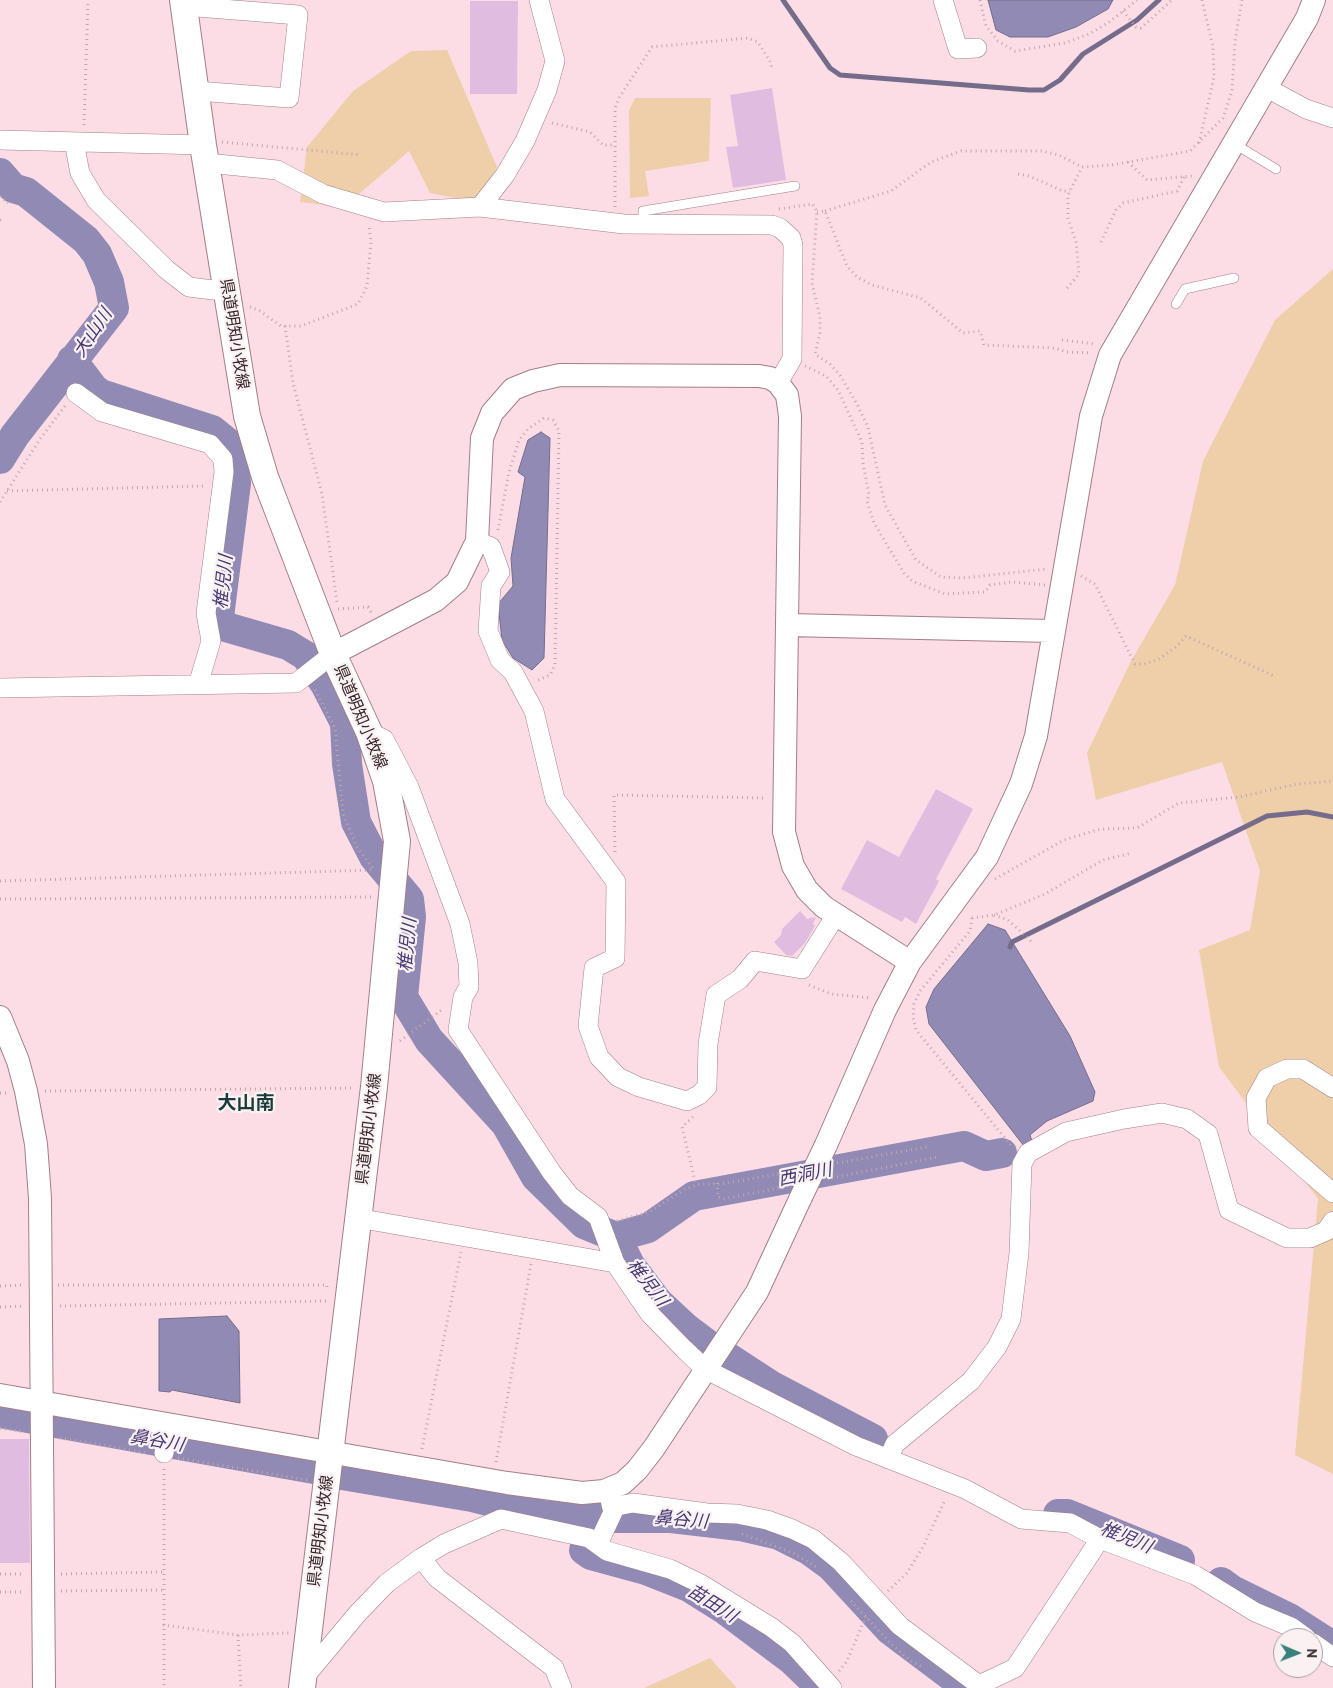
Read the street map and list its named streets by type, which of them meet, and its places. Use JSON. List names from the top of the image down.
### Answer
{
  "streets": {
    "main road": ["県道明知小牧線"]
  },
  "districts": ["大山南"],
  "water": [
    "大山川",
    "椎児川",
    "西洞川",
    "鼻谷川",
    "苗田川"
  ],
  "north": "right"
}
